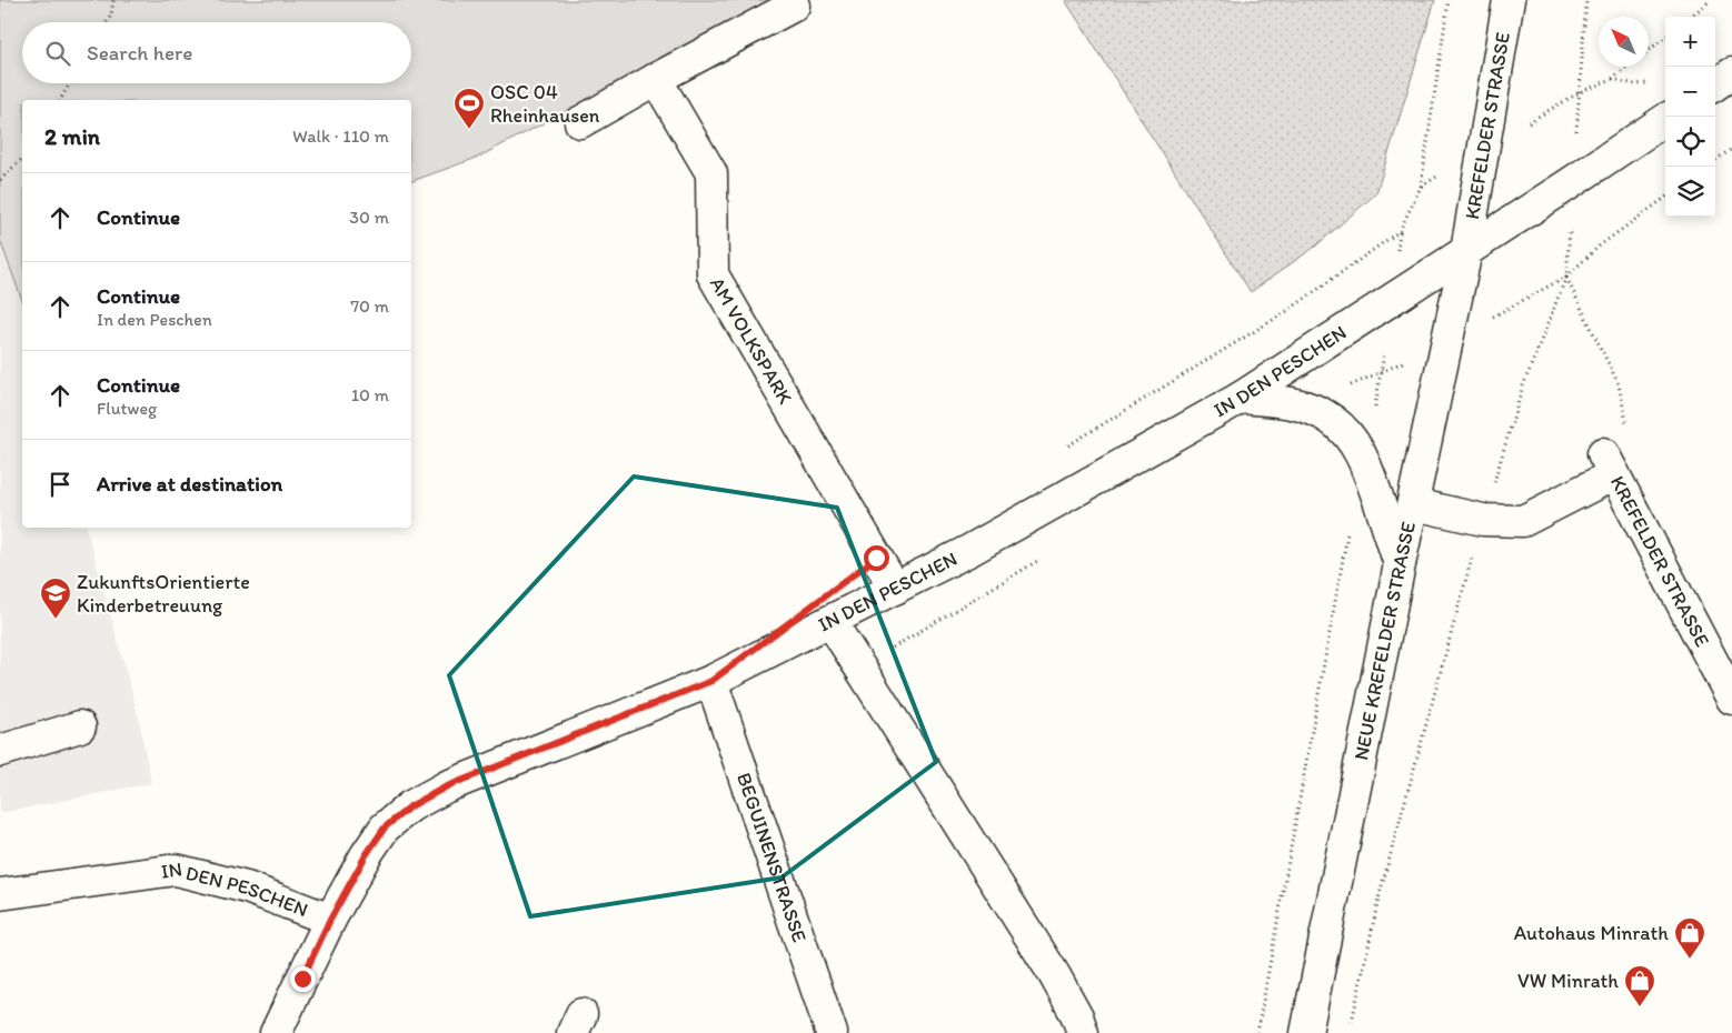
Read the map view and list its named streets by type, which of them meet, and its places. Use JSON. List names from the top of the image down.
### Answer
{
  "streets": {
    "street": [
      "KREFELDER STRASSE",
      "AM VOLKSPARK",
      "IN DEN PESCHEN",
      "NEUE KREFELDER STRASSE",
      "BEGUINENSTRASSE"
    ]
  },
  "crossings": [
    ["KREFELDER STRASSE", "IN DEN PESCHEN"],
    ["KREFELDER STRASSE", "NEUE KREFELDER STRASSE"],
    ["AM VOLKSPARK", "IN DEN PESCHEN"],
    ["IN DEN PESCHEN", "NEUE KREFELDER STRASSE"],
    ["IN DEN PESCHEN", "BEGUINENSTRASSE"]
  ],
  "places": {
    "sports": ["OSC 04 Rheinhausen"],
    "school or university": ["ZukunftsOrientierte Kinderbetreuung"],
    "shop": ["Autohaus Minrath", "VW Minrath"]
  },
  "north": "top left",
  "page": {
    "map_buttons": ["+", "−"],
    "search": "Search here",
    "heading": ["2 min", "Walk · 110 m"],
    "list": [
      ["Continue", "30 m"],
      ["Continue", "In den Peschen", "70 m"],
      ["Continue", "Flutweg", "10 m"],
      "Arrive at destination"
    ]
  }
}
